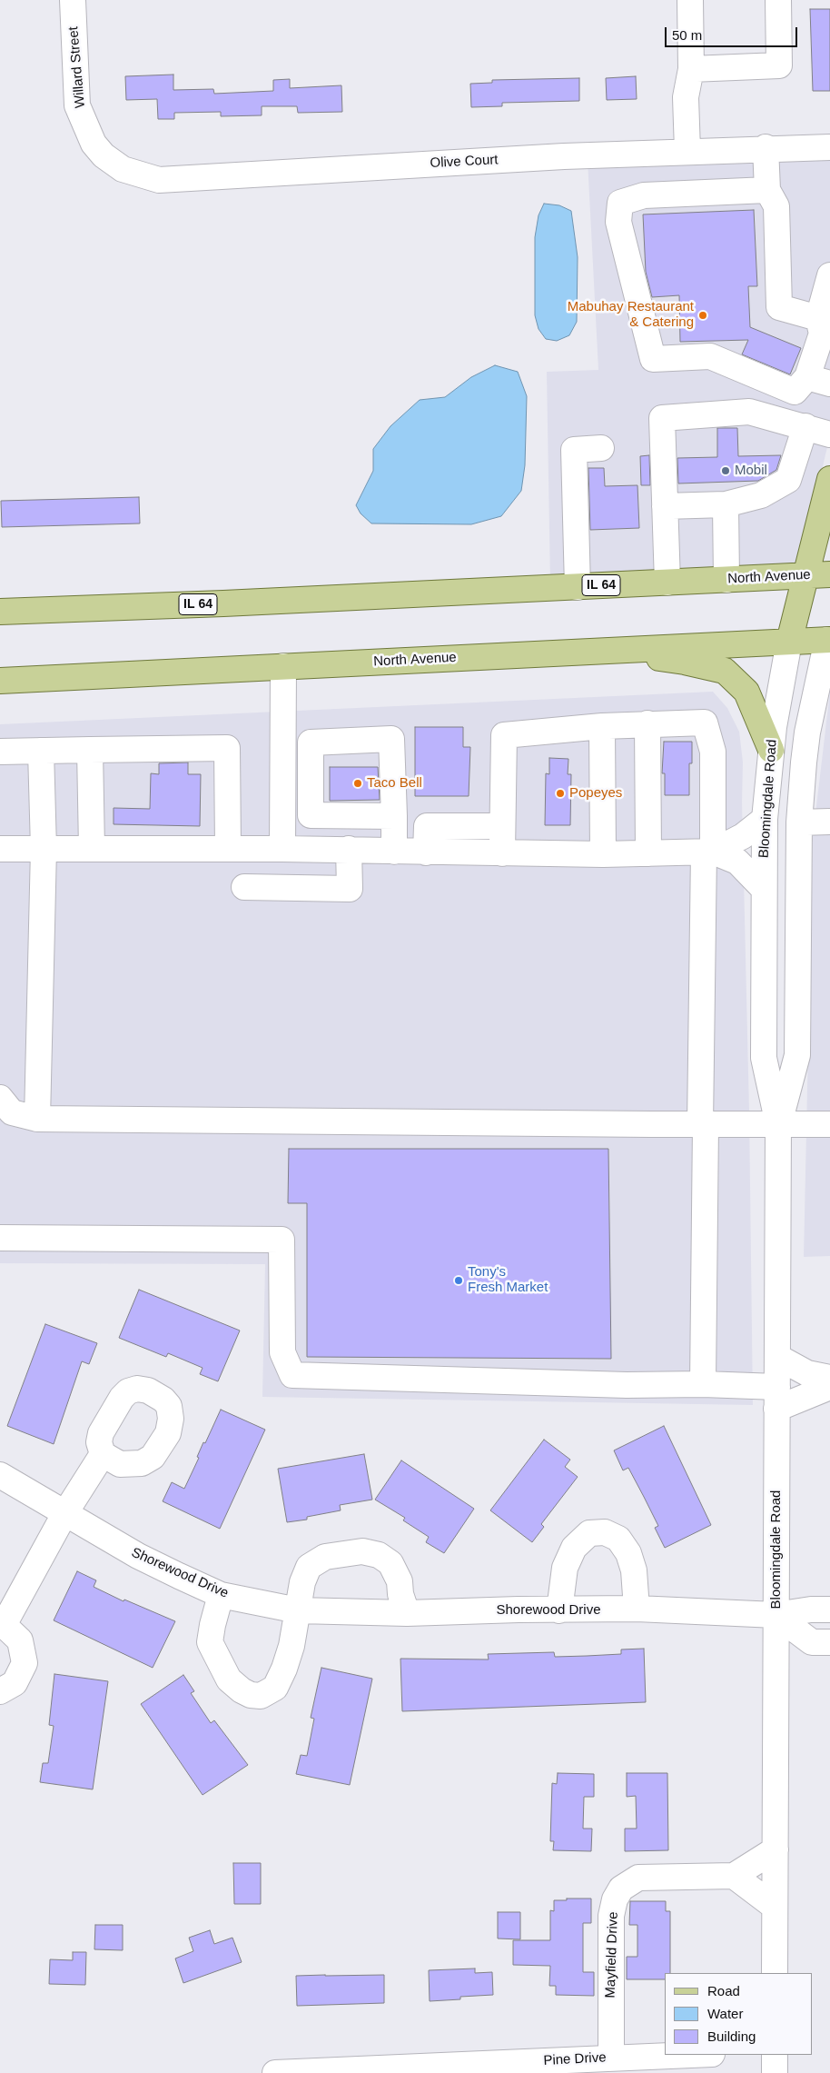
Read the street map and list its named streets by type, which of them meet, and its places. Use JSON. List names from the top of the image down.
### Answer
{
  "streets": {
    "main road": ["North Avenue", "IL 64", "Bloomingdale Road"],
    "street": [
      "Willard Street",
      "Olive Court",
      "Shorewood Drive",
      "Mayfield Drive",
      "Pine Drive"
    ]
  },
  "crossings": [
    ["Willard Street", "Olive Court"],
    ["North Avenue", "Bloomingdale Road"],
    ["Bloomingdale Road", "Shorewood Drive"],
    ["Mayfield Drive", "Pine Drive"]
  ],
  "places": [
    "Mabuhay Restaurant & Catering",
    "Mobil",
    "Taco Bell",
    "Popeyes",
    "Tony's Fresh Market"
  ],
  "legend": ["Road", "Water", "Building"],
  "scale_bar": "50 m"
}
